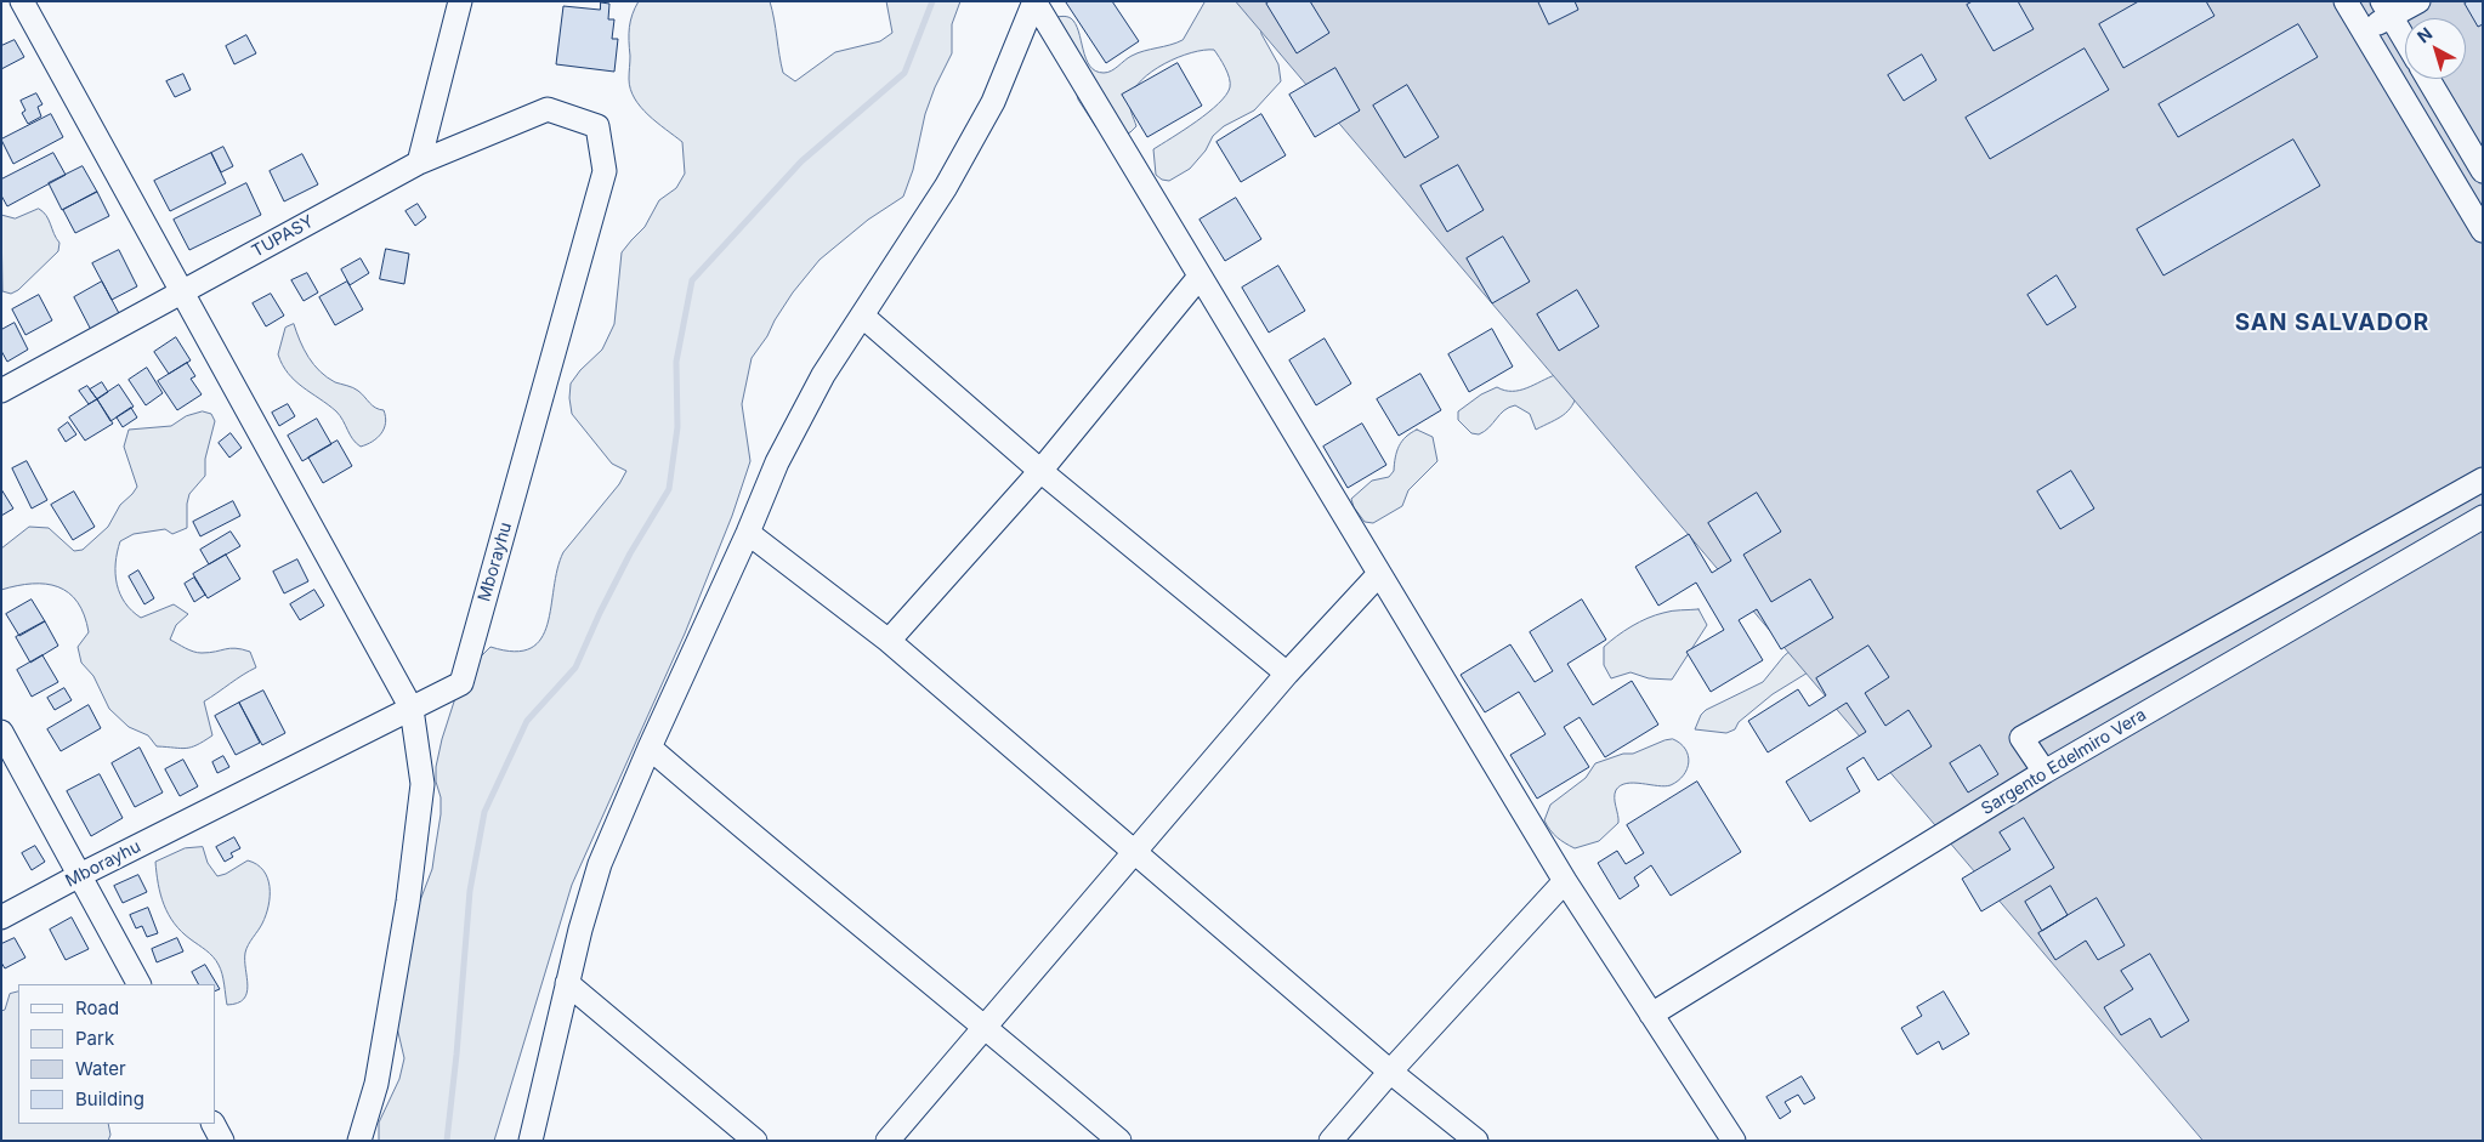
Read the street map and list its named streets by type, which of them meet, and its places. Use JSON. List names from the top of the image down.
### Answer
{
  "streets": {
    "street": ["TUPASY", "Mborayhu", "Sargento Edelmiro Vera"]
  },
  "crossings": [
    ["TUPASY", "Mborayhu"]
  ],
  "districts": ["SAN SALVADOR"],
  "legend": [
    "Road",
    "Park",
    "Water",
    "Building"
  ],
  "north": "top left"
}
